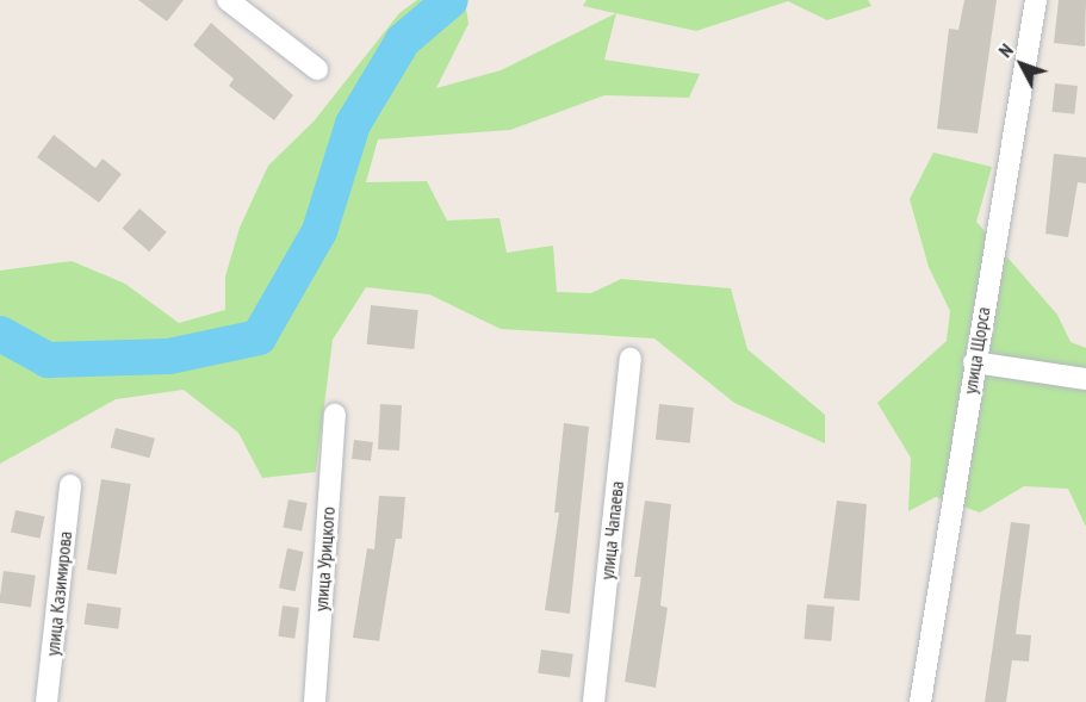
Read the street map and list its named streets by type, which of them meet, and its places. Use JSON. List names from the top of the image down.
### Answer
{
  "streets": {
    "street": [
      "улица Щорса",
      "улица Чапаева",
      "улица Урицкого",
      "улица Казимирова"
    ]
  },
  "north": "top left"
}
